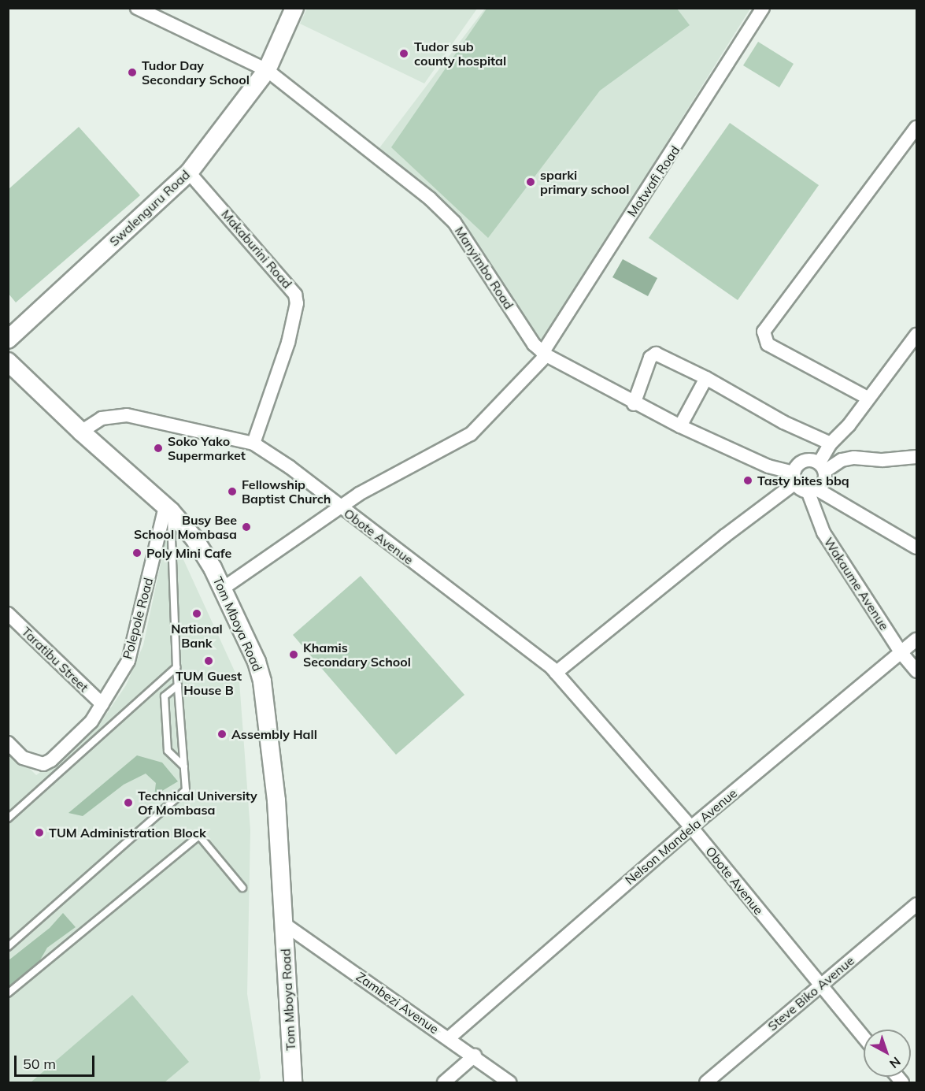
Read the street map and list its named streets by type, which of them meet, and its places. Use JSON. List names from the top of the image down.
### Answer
{
  "streets": {
    "main road": ["Swalenguru Road", "Tom Mboya Road"],
    "street": [
      "Motwafi Road",
      "Makaburini Road",
      "Manyimbo Road",
      "Obote Avenue",
      "Wakaume Avenue",
      "Polepole Road",
      "Taratibu Street",
      "Nelson Mandela Avenue",
      "Steve Biko Avenue",
      "Zambezi Avenue"
    ]
  },
  "crossings": [
    ["Motwafi Road", "Manyimbo Road"],
    ["Motwafi Road", "Obote Avenue"],
    ["Motwafi Road", "Tom Mboya Road"],
    ["Swalenguru Road", "Makaburini Road"],
    ["Swalenguru Road", "Manyimbo Road"],
    ["Makaburini Road", "Obote Avenue"],
    ["Manyimbo Road", "Wakaume Avenue"],
    ["Obote Avenue", "Tom Mboya Road"],
    ["Obote Avenue", "Nelson Mandela Avenue"],
    ["Obote Avenue", "Steve Biko Avenue"],
    ["Wakaume Avenue", "Nelson Mandela Avenue"],
    ["Polepole Road", "Tom Mboya Road"],
    ["Polepole Road", "Taratibu Street"],
    ["Tom Mboya Road", "Zambezi Avenue"],
    ["Nelson Mandela Avenue", "Zambezi Avenue"]
  ],
  "places": [
    "Tudor sub county hospital",
    "Tudor Day Secondary School",
    "sparki primary school",
    "Soko Yako Supermarket",
    "Tasty bites bbq",
    "Fellowship Baptist Church",
    "Busy Bee School Mombasa",
    "Poly Mini Cafe",
    "National Bank",
    "Khamis Secondary School",
    "TUM Guest House B",
    "Assembly Hall",
    "Technical University Of Mombasa",
    "TUM Administration Block"
  ],
  "scale_bar": "50 m",
  "north": "bottom right"
}
